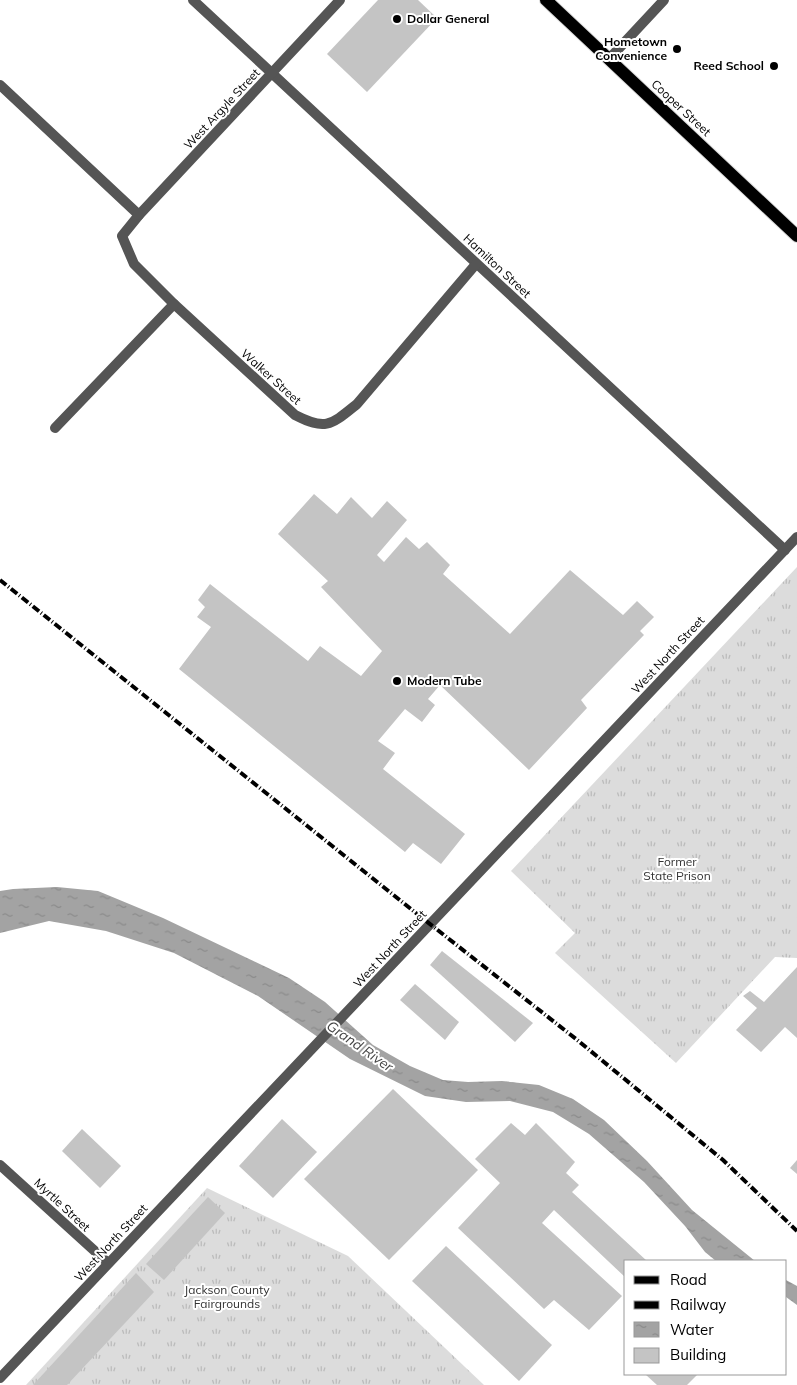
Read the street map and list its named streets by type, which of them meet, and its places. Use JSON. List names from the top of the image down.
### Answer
{
  "streets": {
    "main road": ["Cooper Street"],
    "street": [
      "West Argyle Street",
      "Hamilton Street",
      "Walker Street",
      "West North Street",
      "Myrtle Street"
    ]
  },
  "crossings": [
    ["West Argyle Street", "Hamilton Street"],
    ["West Argyle Street", "Walker Street"],
    ["Hamilton Street", "Walker Street"],
    ["Hamilton Street", "West North Street"],
    ["West North Street", "Myrtle Street"]
  ],
  "water": ["Grand River"],
  "parks": ["Former State Prison", "Jackson County Fairgrounds"],
  "places": [
    "Dollar General",
    "Hometown Convenience",
    "Reed School",
    "Modern Tube"
  ],
  "legend": [
    "Road",
    "Railway",
    "Water",
    "Building"
  ]
}
